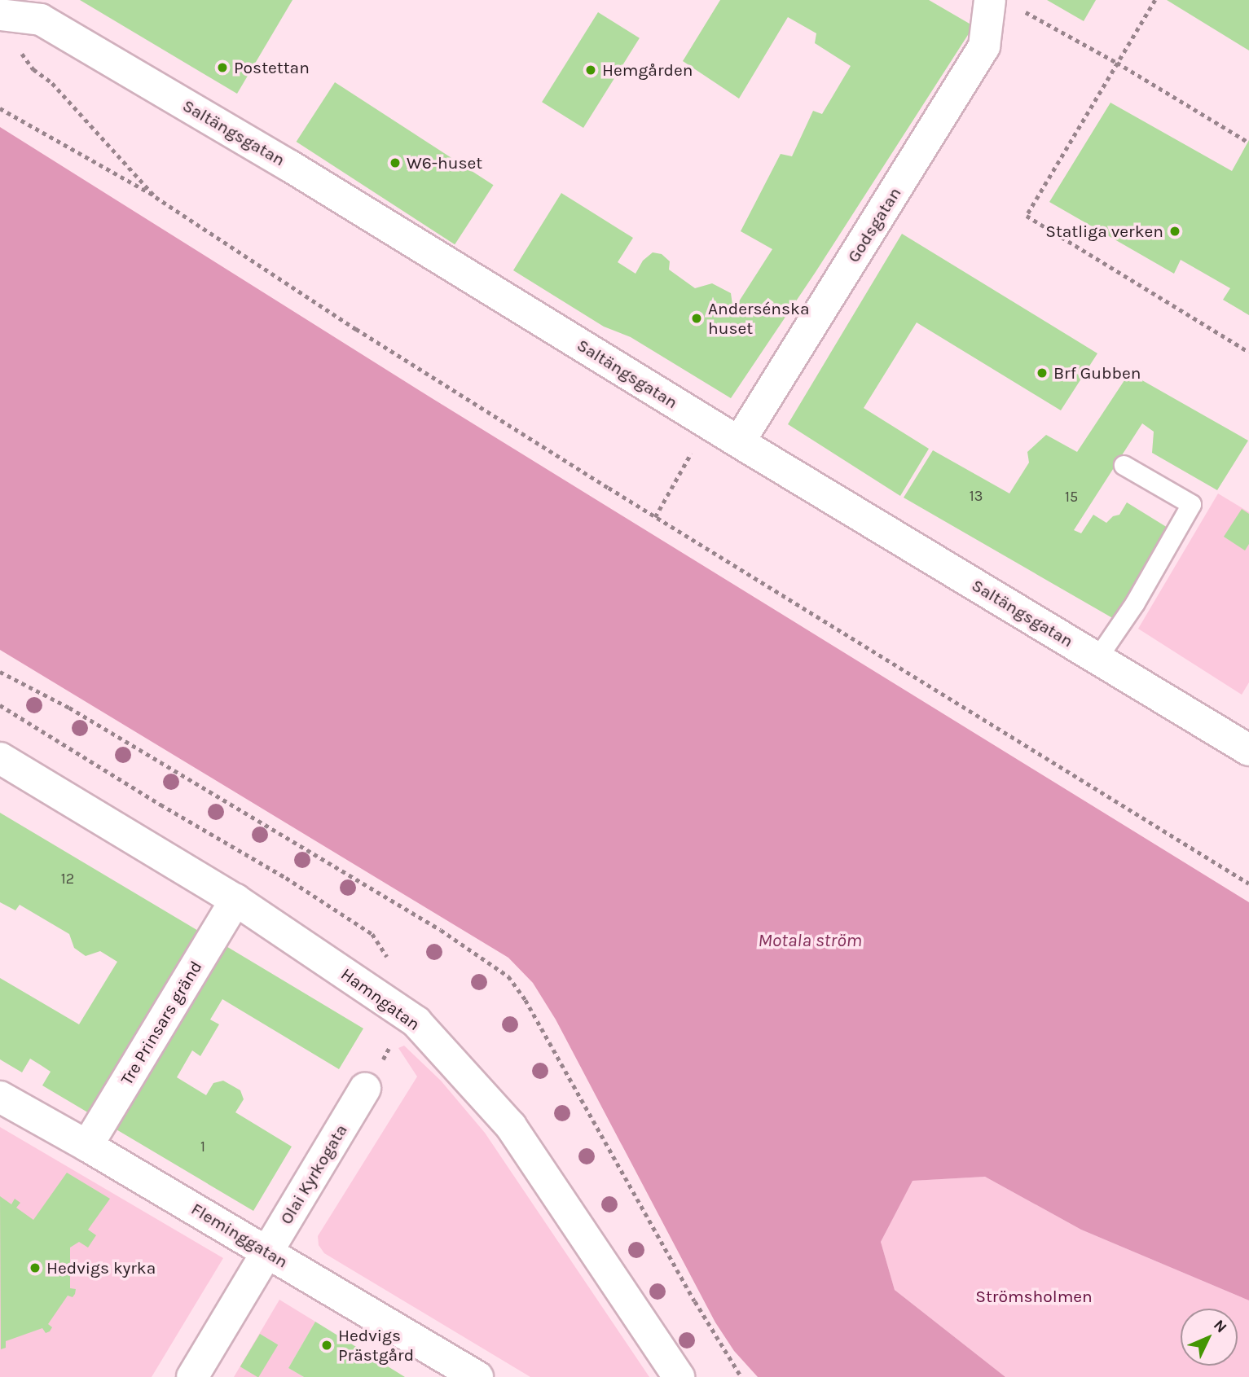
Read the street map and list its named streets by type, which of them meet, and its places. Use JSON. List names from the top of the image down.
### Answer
{
  "streets": {
    "street": [
      "Saltängsgatan",
      "Godsgatan",
      "Hamngatan",
      "Tre Prinsars gränd",
      "Olai Kyrkogata",
      "Fleminggatan"
    ]
  },
  "crossings": [
    ["Saltängsgatan", "Godsgatan"],
    ["Hamngatan", "Tre Prinsars gränd"],
    ["Tre Prinsars gränd", "Fleminggatan"],
    ["Olai Kyrkogata", "Fleminggatan"]
  ],
  "water": ["Motala ström"],
  "parks": ["Strömsholmen"],
  "places": [
    "Postettan",
    "Hemgården",
    "W6-huset",
    "Statliga verken",
    "Andersénska huset",
    "Brf Gubben",
    "Hedvigs kyrka",
    "Hedvigs Prästgård"
  ],
  "house_numbers": [
    "13",
    "15",
    "12",
    "1"
  ],
  "north": "top right"
}
